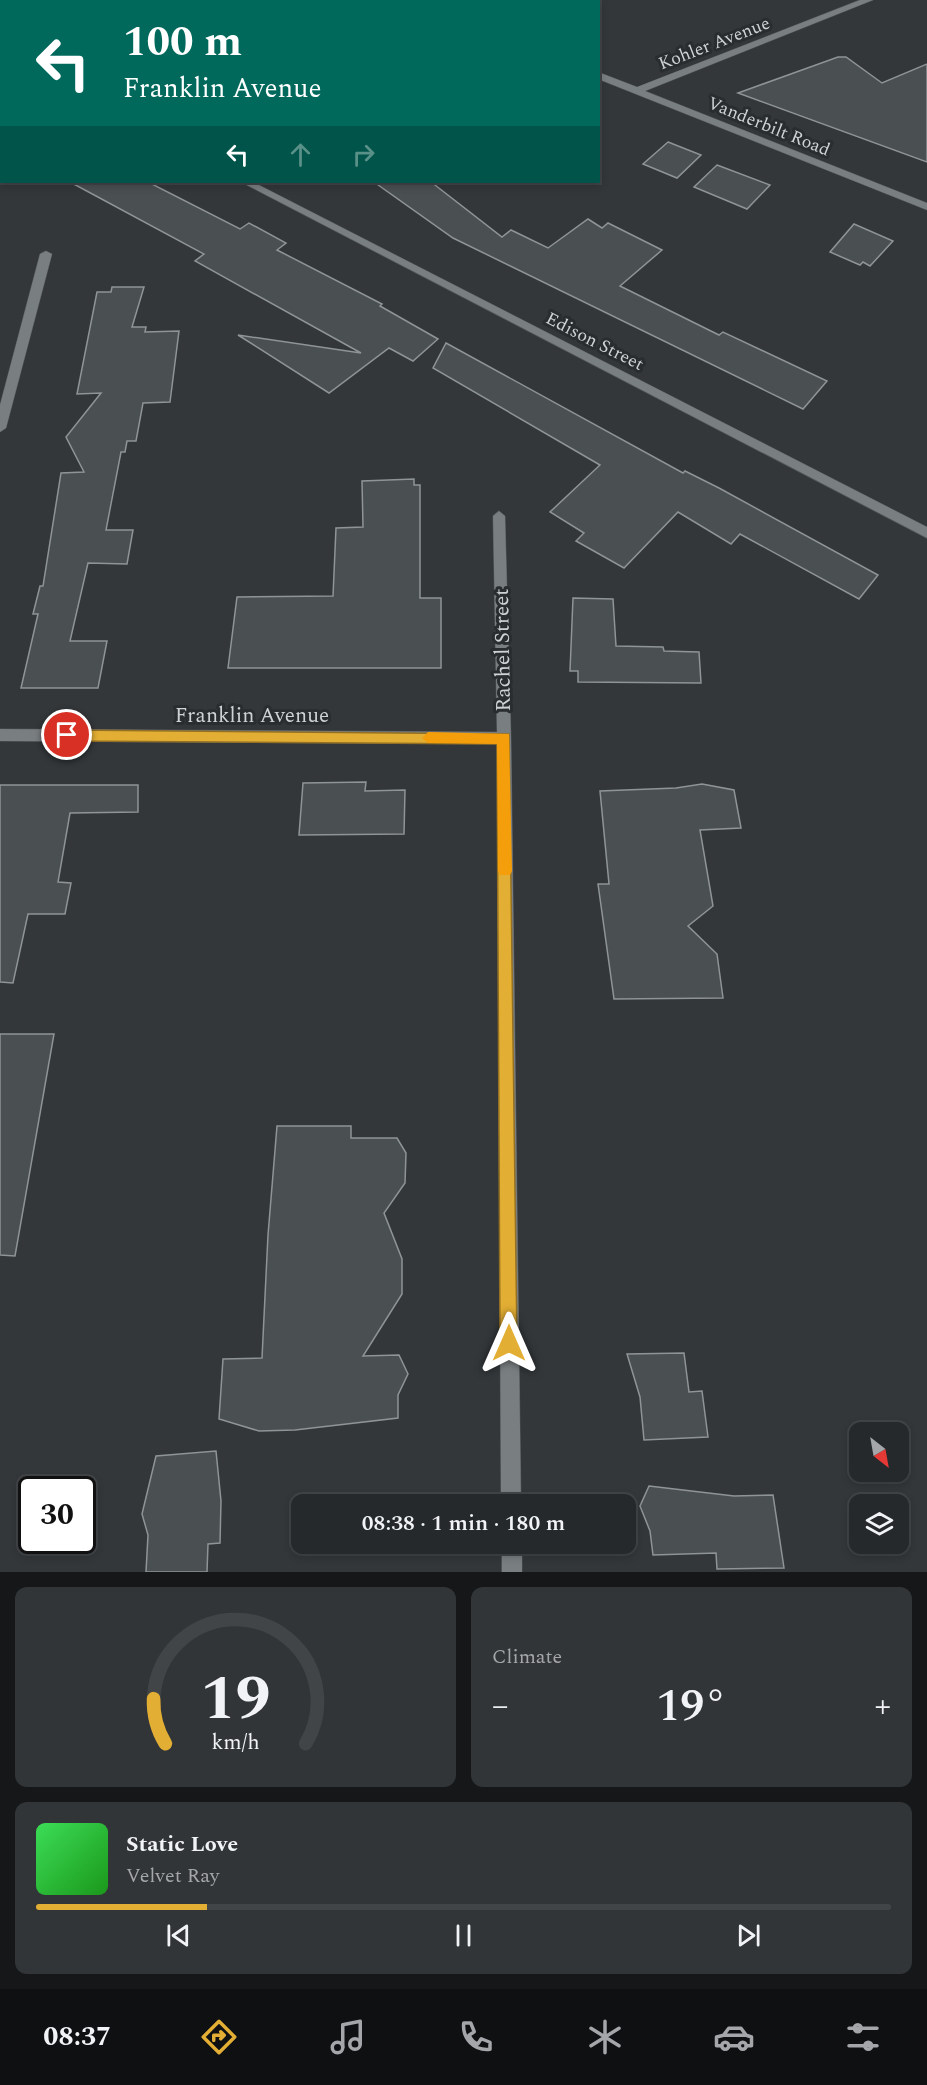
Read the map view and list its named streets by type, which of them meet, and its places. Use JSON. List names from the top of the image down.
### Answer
{
  "streets": {
    "street": [
      "Kohler Avenue",
      "Vanderbilt Road",
      "Edison Street",
      "Rachel Street",
      "Franklin Avenue"
    ]
  },
  "crossings": [
    ["Kohler Avenue", "Vanderbilt Road"],
    ["Rachel Street", "Franklin Avenue"]
  ],
  "north": "bottom right",
  "page": {
    "turn": ["100 m", "Franklin Avenue"],
    "limit": "30",
    "trip": "08:38 · 1 min · 180 m",
    "tile": "Climate",
    "heat": ["−", "19°", "+"],
    "song": ["Static Love", "Velvet Ray"],
    "tabs": "08:37",
    "gauge": ["19", "km/h"]
  }
}
